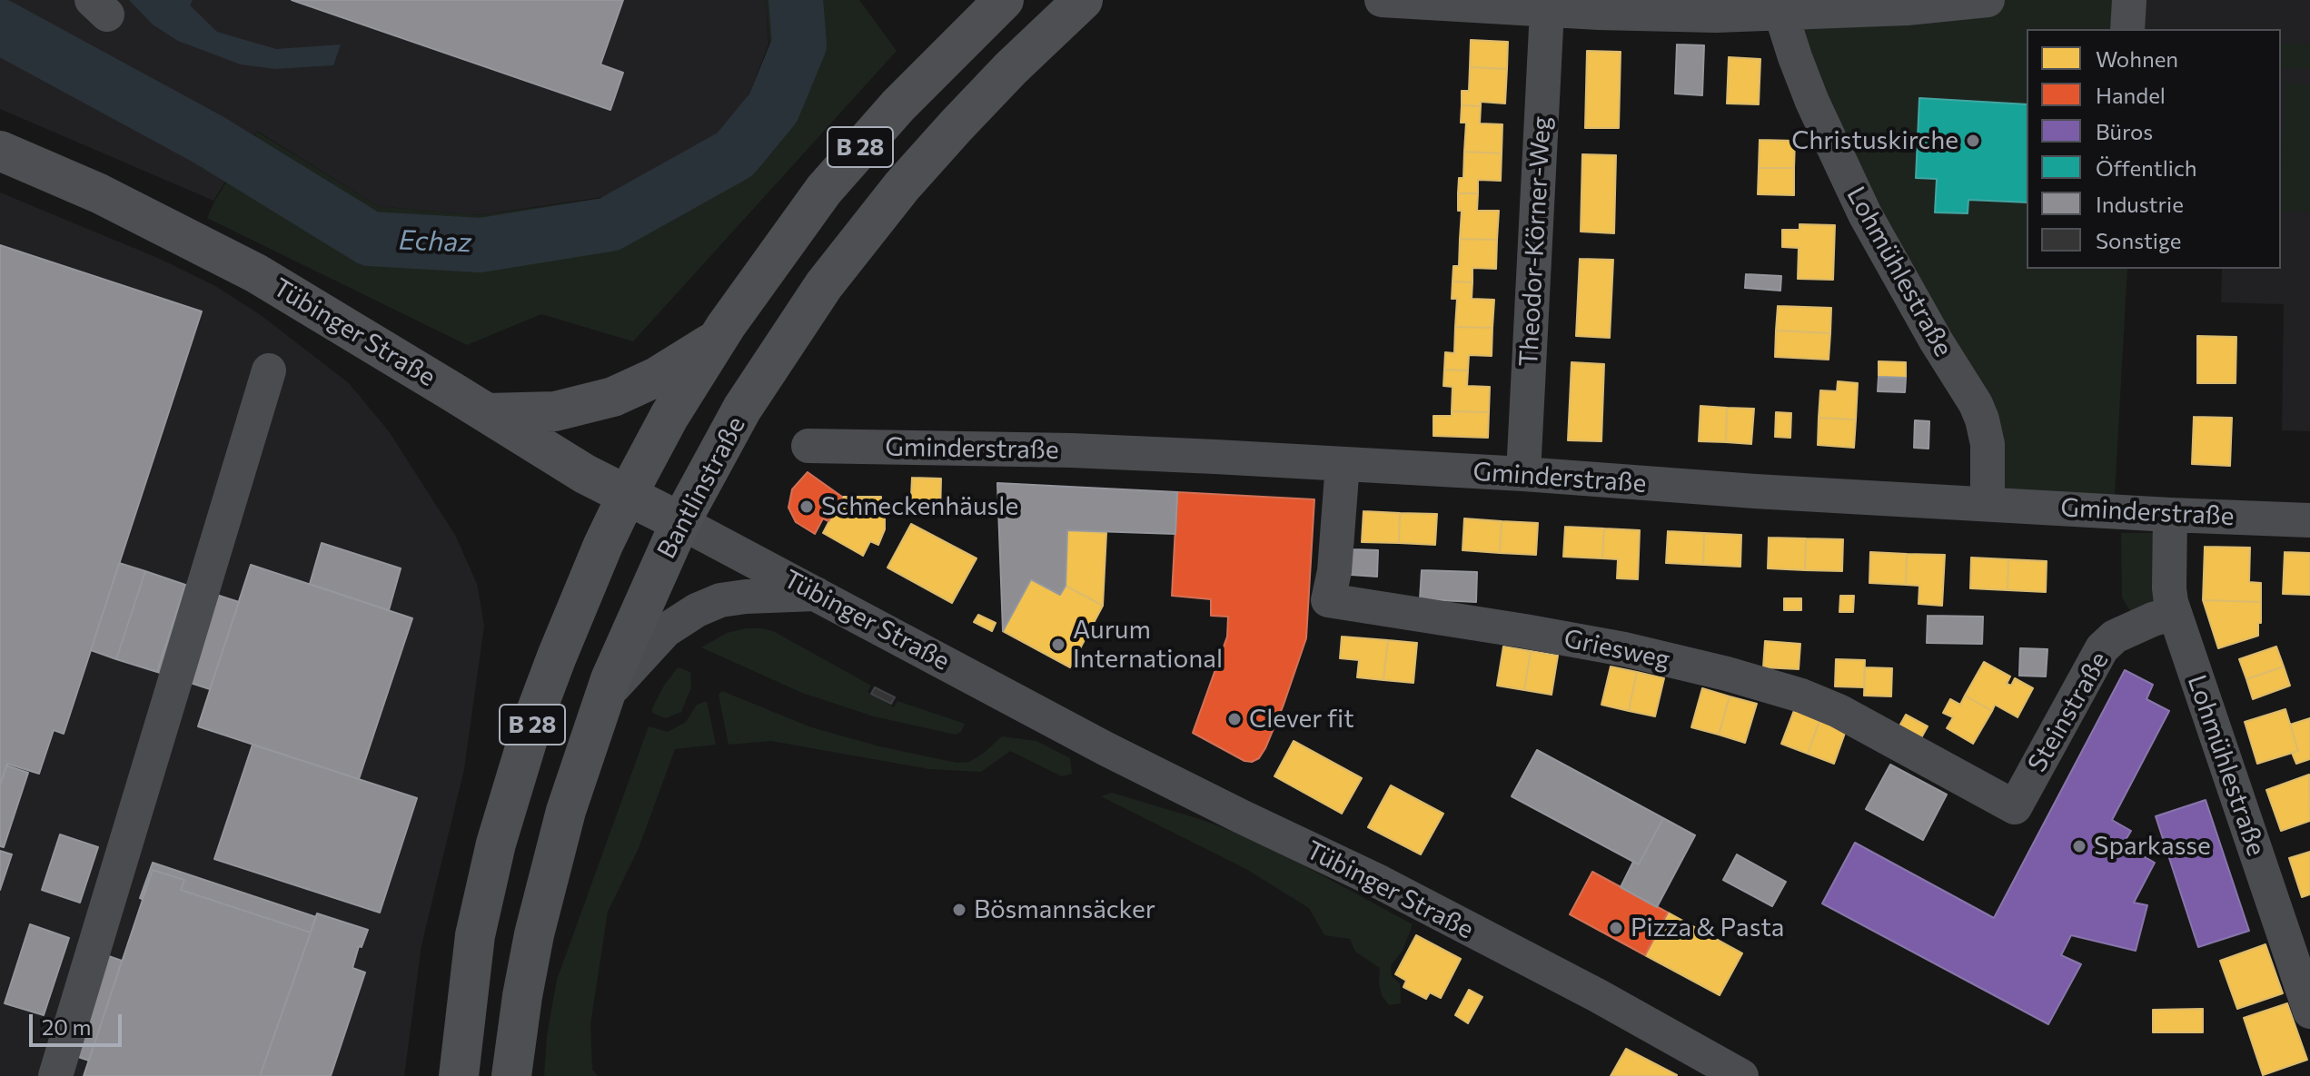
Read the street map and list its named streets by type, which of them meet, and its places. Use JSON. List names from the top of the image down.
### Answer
{
  "streets": {
    "main road": ["B 28", "Tübinger Straße", "Bantlinstraße"],
    "street": [
      "Theodor-Körner-Weg",
      "Lohmühlestraße",
      "Gminderstraße",
      "Griesweg",
      "Steinstraße"
    ]
  },
  "crossings": [
    ["B 28", "Tübinger Straße"],
    ["Theodor-Körner-Weg", "Gminderstraße"],
    ["Lohmühlestraße", "Gminderstraße"],
    ["Lohmühlestraße", "Steinstraße"],
    ["Tübinger Straße", "Bantlinstraße"],
    ["Gminderstraße", "Griesweg"],
    ["Griesweg", "Steinstraße"]
  ],
  "water": ["Echaz"],
  "places": [
    "Christuskirche",
    "Schneckenhäusle",
    "Aurum International",
    "Clever fit",
    "Sparkasse",
    "Bösmannsäcker",
    "Pizza & Pasta"
  ],
  "legend": [
    "Wohnen",
    "Handel",
    "Büros",
    "Öffentlich",
    "Industrie",
    "Sonstige"
  ],
  "scale_bar": "20 m"
}
